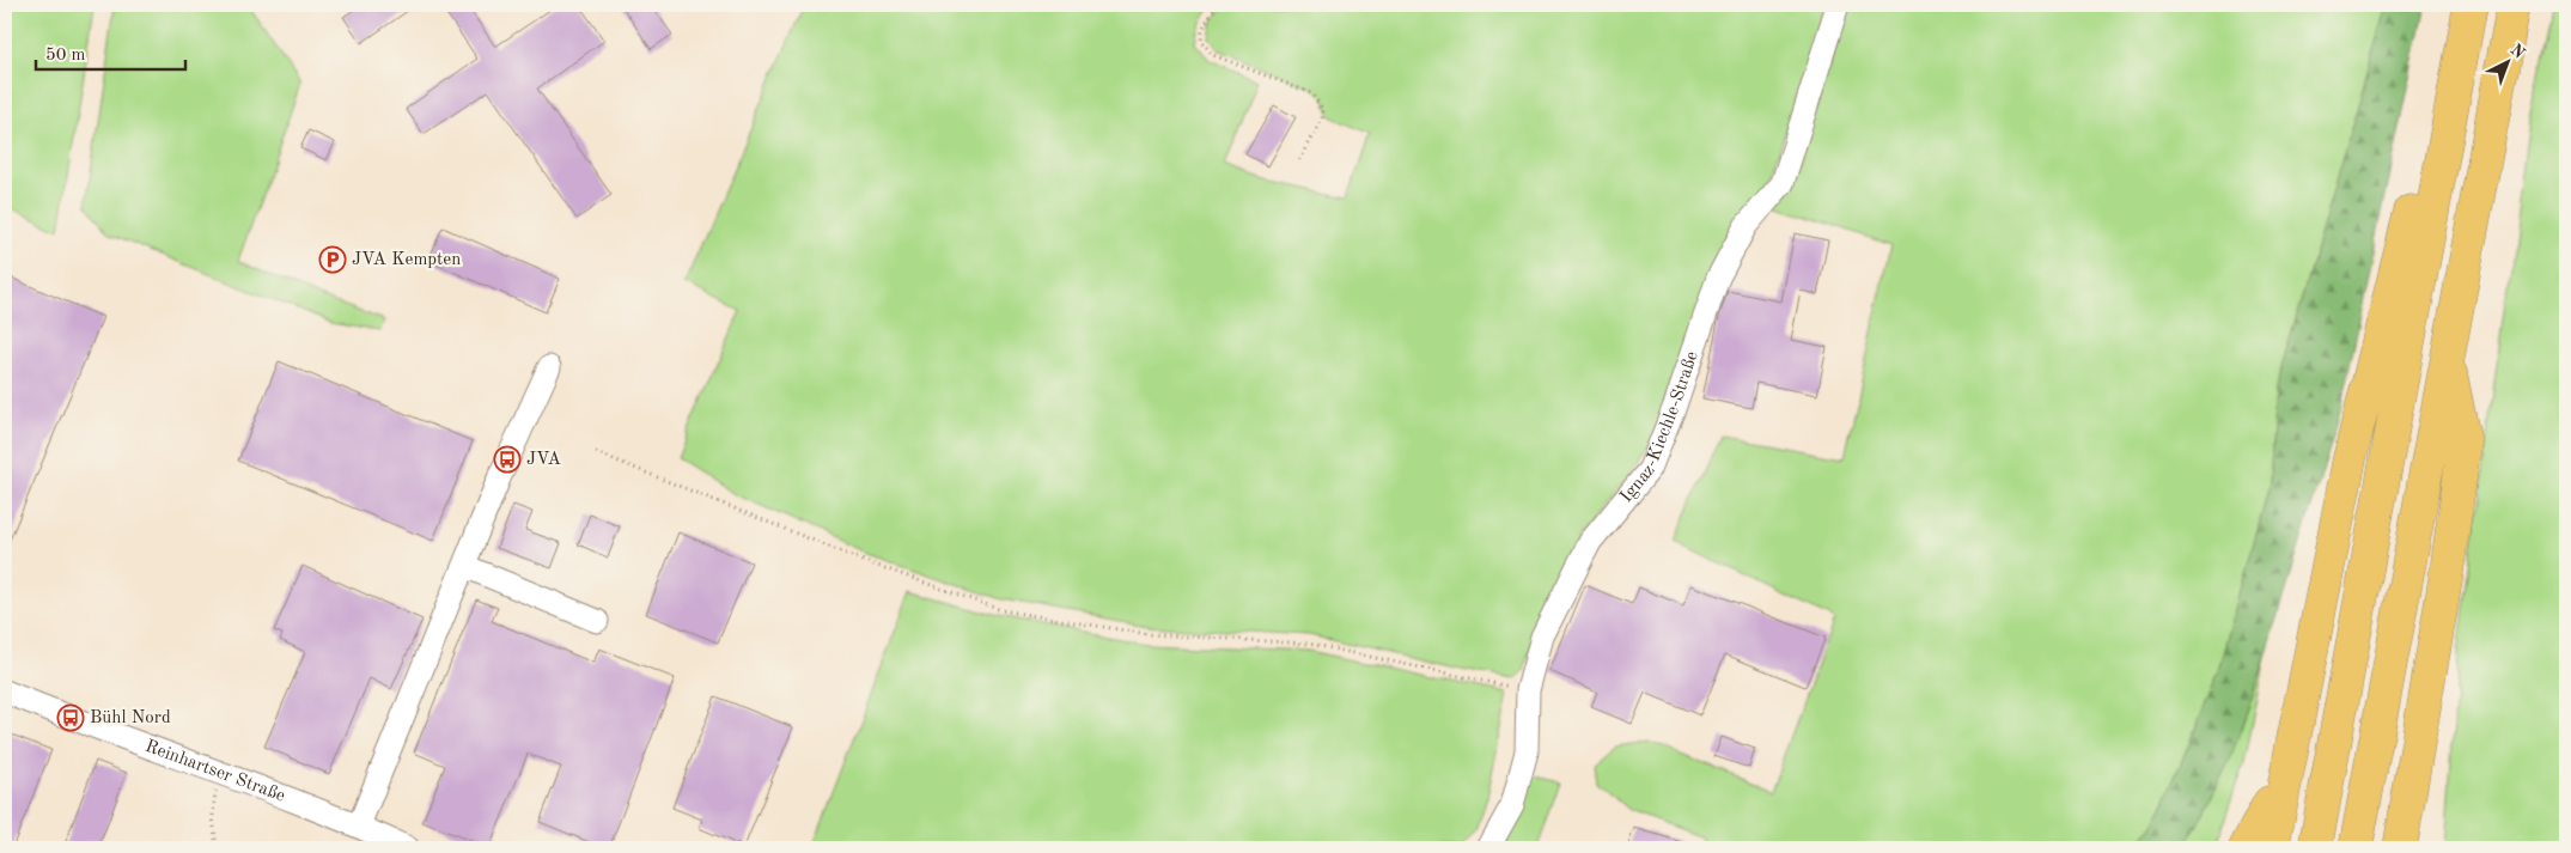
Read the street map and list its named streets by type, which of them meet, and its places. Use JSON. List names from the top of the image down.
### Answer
{
  "streets": {
    "street": ["Ignaz-Kiechle-Straße", "Reinhartser Straße"]
  },
  "places": {
    "parking": ["JVA Kempten"],
    "bus stop": ["JVA", "Bühl Nord"]
  },
  "scale_bar": "50 m",
  "north": "top right"
}
